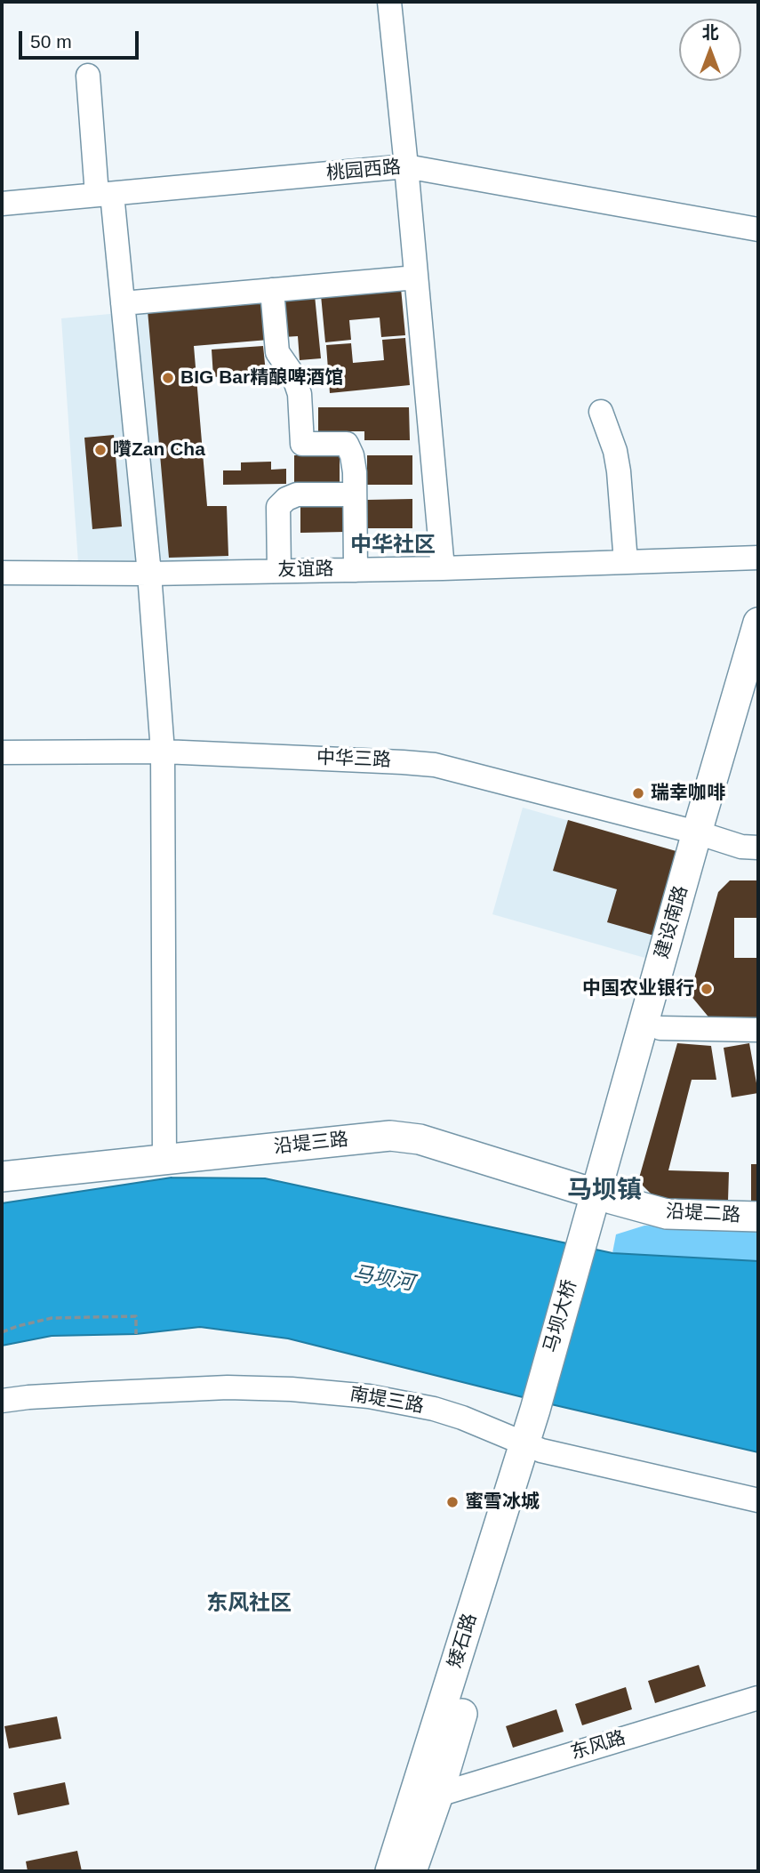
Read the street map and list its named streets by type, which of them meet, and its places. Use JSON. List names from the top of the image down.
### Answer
{
  "streets": {
    "main road": [
      "建设南路",
      "沿堤三路",
      "沿堤二路",
      "马坝大桥",
      "矮石路"
    ],
    "street": [
      "桃园西路",
      "友谊路",
      "中华三路",
      "南堤三路",
      "东风路"
    ]
  },
  "crossings": [
    ["中华三路", "建设南路"],
    ["建设南路", "沿堤三路"],
    ["建设南路", "沿堤二路"],
    ["建设南路", "马坝大桥"],
    ["沿堤三路", "沿堤二路"],
    ["沿堤三路", "马坝大桥"],
    ["沿堤二路", "马坝大桥"],
    ["马坝大桥", "矮石路"],
    ["南堤三路", "矮石路"],
    ["矮石路", "东风路"]
  ],
  "districts": ["中华社区", "马坝镇", "东风社区"],
  "water": ["马坝河"],
  "places": [
    "BIG Bar精酿啤酒馆",
    "囋Zan Cha",
    "瑞幸咖啡",
    "中国农业银行",
    "蜜雪冰城"
  ],
  "scale_bar": "50 m",
  "north": "top"
}
